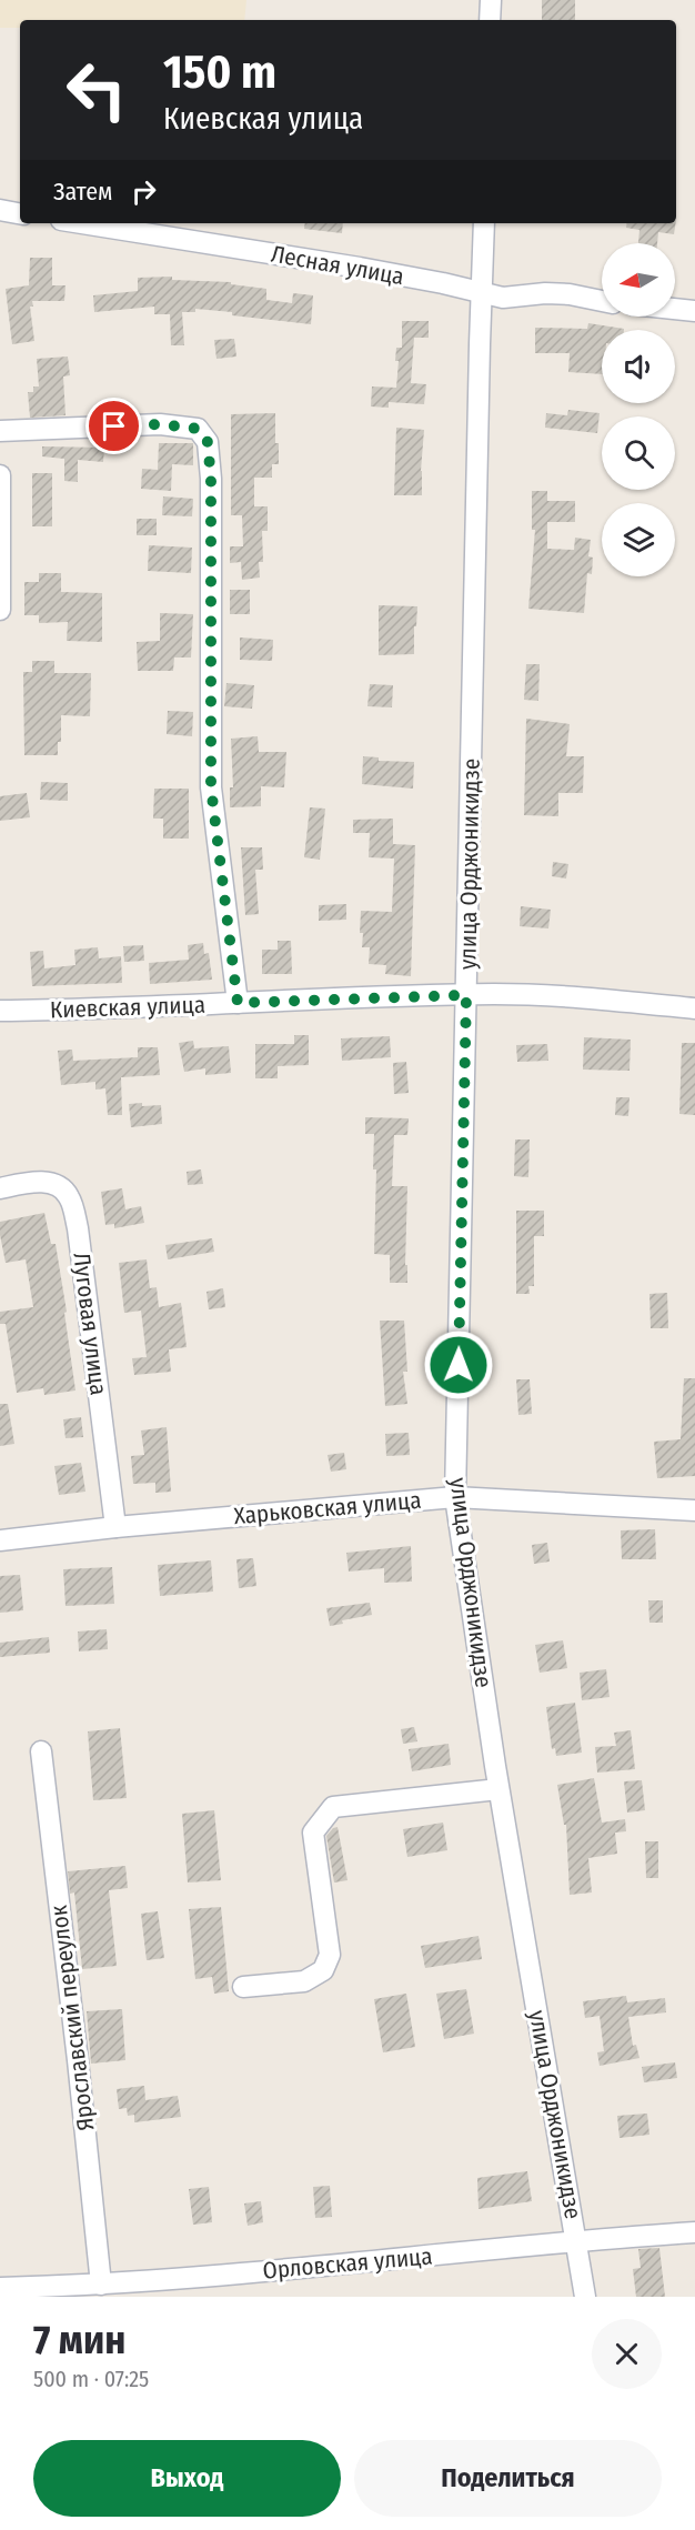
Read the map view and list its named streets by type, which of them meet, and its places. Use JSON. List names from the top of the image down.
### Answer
{
  "streets": {
    "street": [
      "Лесная улица",
      "улица Орджоникидзе",
      "Киевская улица",
      "Луговая улица",
      "Харьковская улица",
      "Ярославский переулок",
      "Орловская улица"
    ]
  },
  "crossings": [
    ["Лесная улица", "улица Орджоникидзе"],
    ["улица Орджоникидзе", "Киевская улица"],
    ["улица Орджоникидзе", "Харьковская улица"],
    ["улица Орджоникидзе", "Орловская улица"],
    ["Луговая улица", "Харьковская улица"],
    ["Ярославский переулок", "Орловская улица"]
  ],
  "north": "left",
  "page": {
    "turn": ["150 m", "Киевская улица"],
    "then": "Затем",
    "heading": ["7 мин", "500 m · 07:25"],
    "buttons": ["Выход", "Поделиться"]
  }
}
